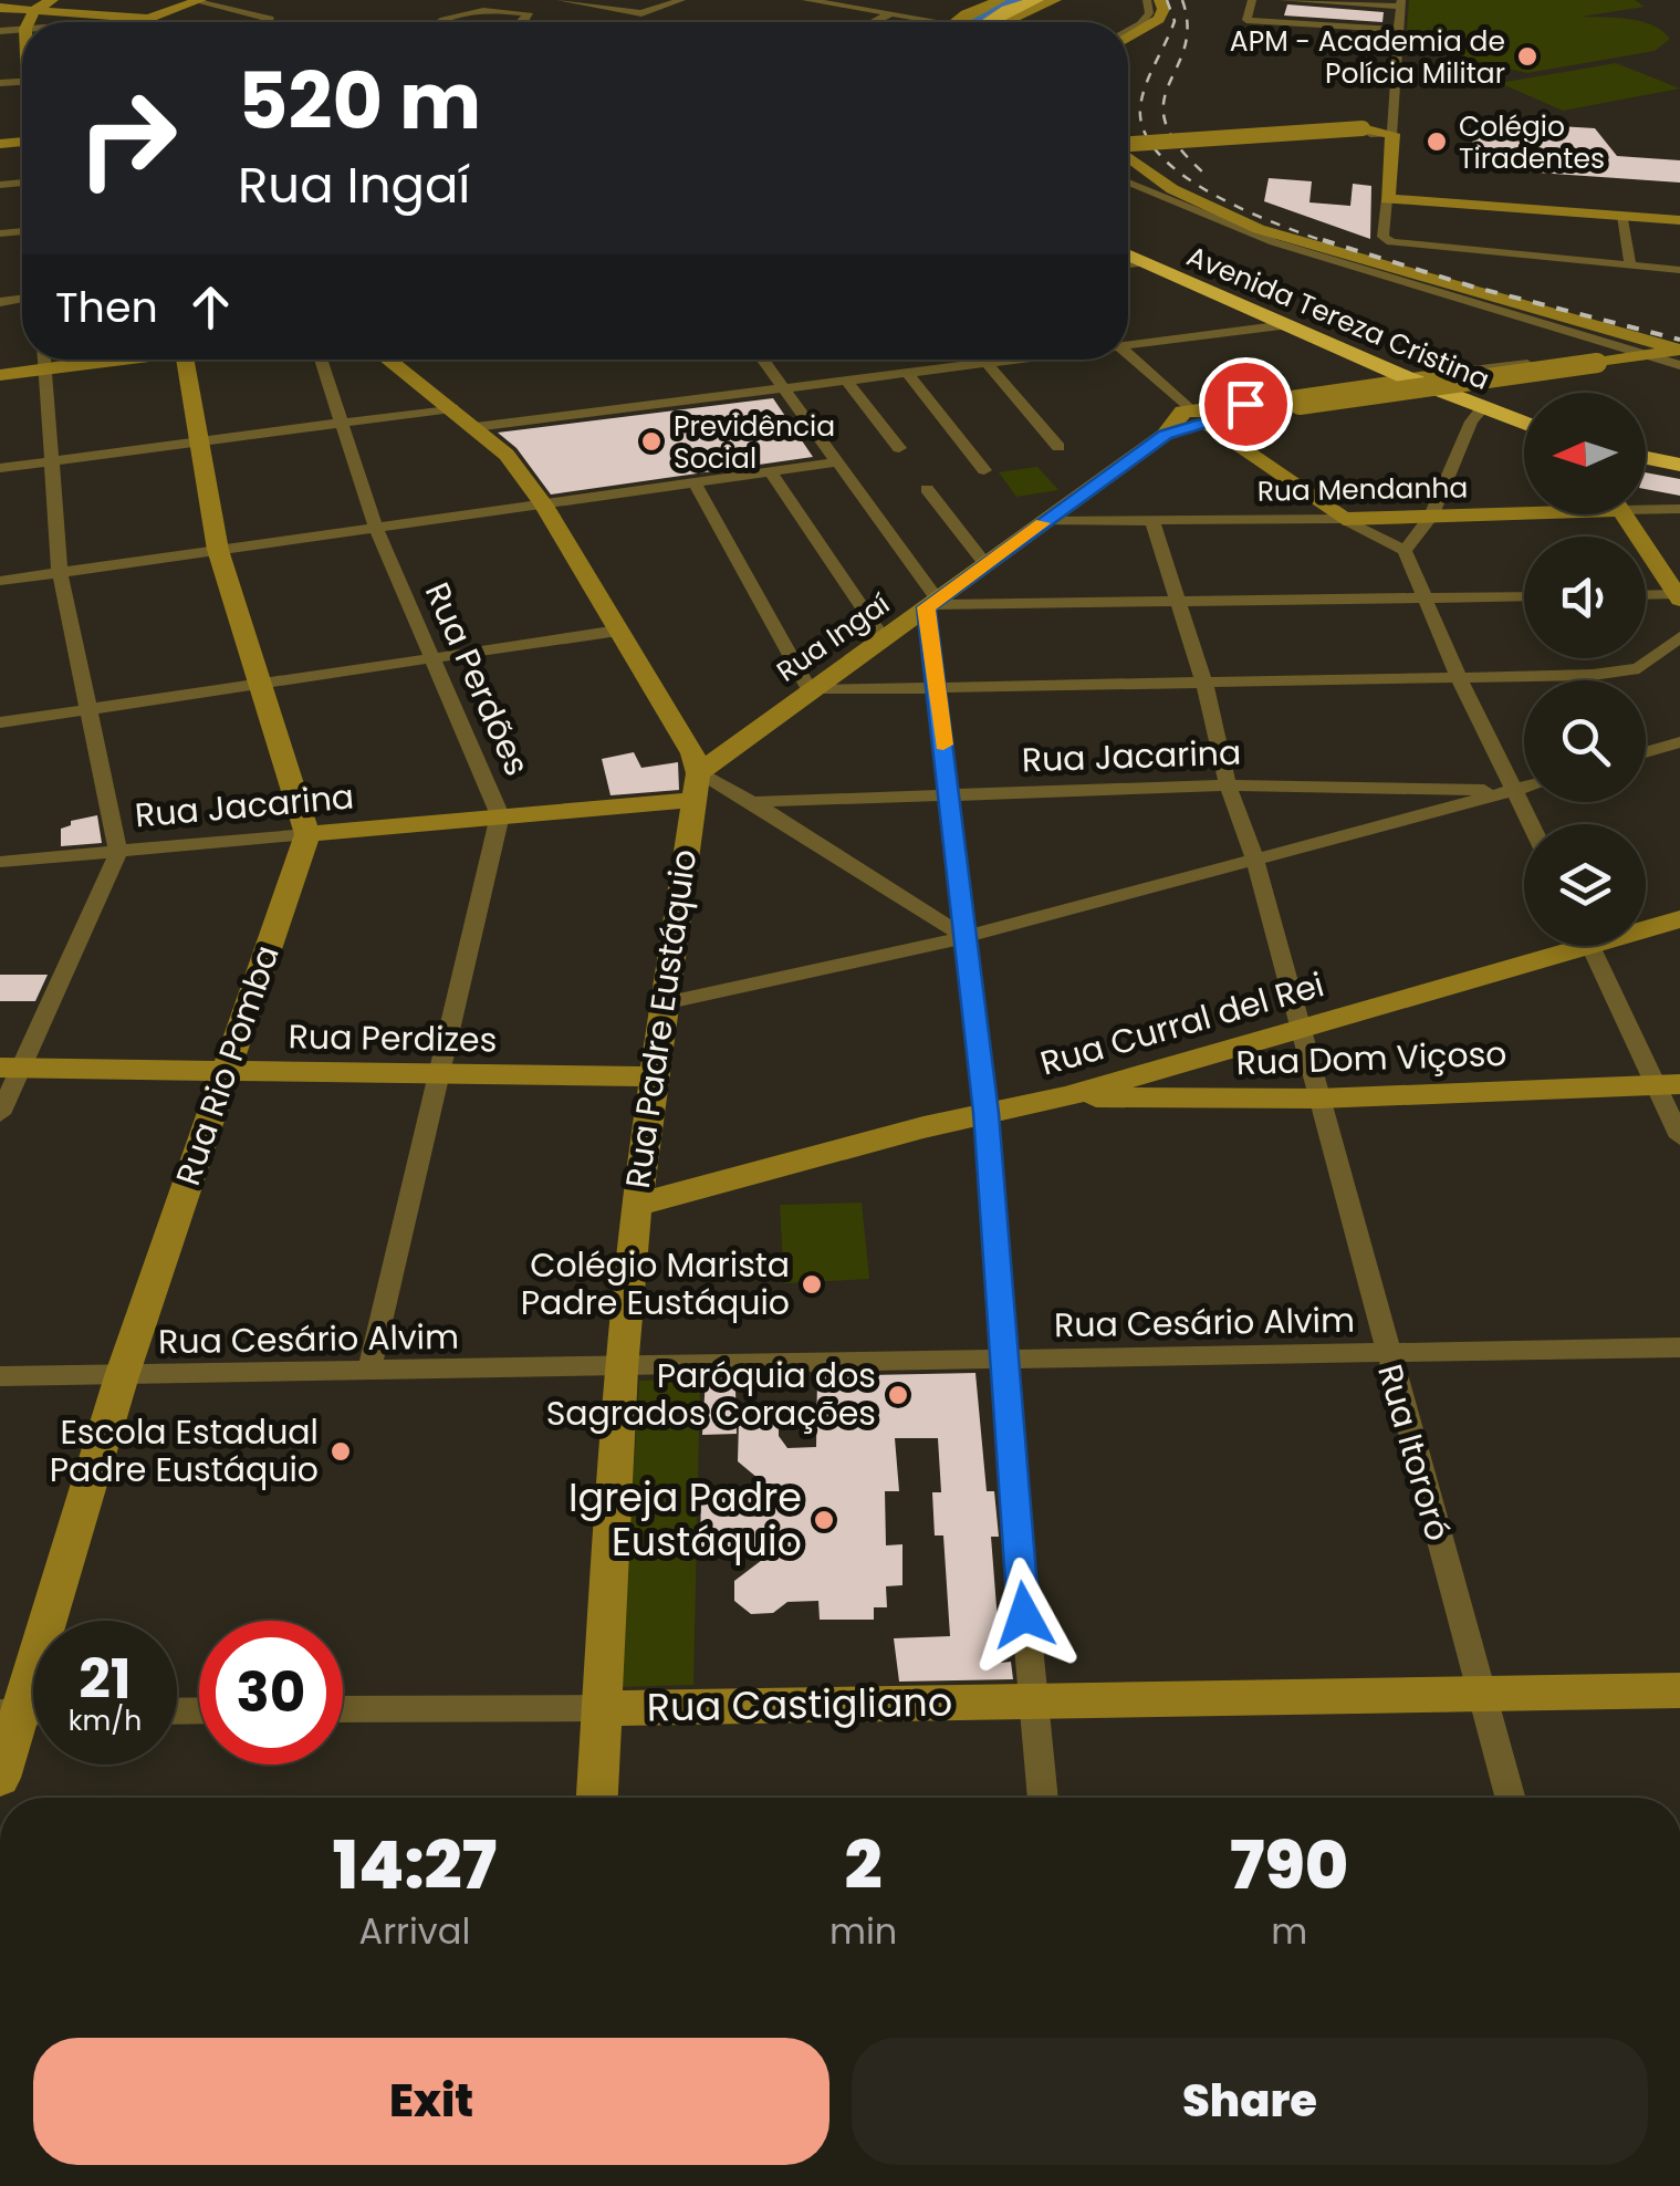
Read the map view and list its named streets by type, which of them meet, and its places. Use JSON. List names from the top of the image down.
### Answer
{
  "streets": {
    "highway": ["Avenida Tereza Cristina"],
    "street": [
      "Rua Mendanha",
      "Rua Ingaí",
      "Rua Perdões",
      "Rua Jacarina",
      "Rua Padre Eustáquio",
      "Rua Curral del Rei",
      "Rua Perdizes",
      "Rua Dom Viçoso",
      "Rua Rio Pomba",
      "Rua Cesário Alvim",
      "Rua Itororó",
      "Rua Castigliano"
    ]
  },
  "crossings": [
    ["Rua Mendanha", "Rua Ingaí"],
    ["Rua Mendanha", "Rua Itororó"],
    ["Rua Ingaí", "Rua Jacarina"],
    ["Rua Ingaí", "Rua Padre Eustáquio"],
    ["Rua Perdões", "Rua Jacarina"],
    ["Rua Perdões", "Rua Perdizes"],
    ["Rua Perdões", "Rua Cesário Alvim"],
    ["Rua Jacarina", "Rua Padre Eustáquio"],
    ["Rua Jacarina", "Rua Rio Pomba"],
    ["Rua Jacarina", "Rua Itororó"],
    ["Rua Padre Eustáquio", "Rua Curral del Rei"],
    ["Rua Padre Eustáquio", "Rua Perdizes"],
    ["Rua Padre Eustáquio", "Rua Cesário Alvim"],
    ["Rua Padre Eustáquio", "Rua Castigliano"],
    ["Rua Curral del Rei", "Rua Dom Viçoso"],
    ["Rua Curral del Rei", "Rua Itororó"],
    ["Rua Perdizes", "Rua Rio Pomba"],
    ["Rua Dom Viçoso", "Rua Itororó"],
    ["Rua Rio Pomba", "Rua Cesário Alvim"],
    ["Rua Cesário Alvim", "Rua Itororó"],
    ["Rua Itororó", "Rua Castigliano"]
  ],
  "places": [
    "APM - Academia de Polícia Militar",
    "Colégio Tiradentes",
    "Previdência Social",
    "Colégio Marista Padre Eustáquio",
    "Paróquia dos Sagrados Corações",
    "Escola Estadual Padre Eustáquio",
    "Igreja Padre Eustáquio"
  ],
  "north": "left",
  "page": {
    "turn": ["520 m", "Rua Ingaí"],
    "then": "Then",
    "speed": "21 km/h",
    "limit": "30",
    "eta": [
      "14:27",
      "Arrival",
      "2",
      "min",
      "790",
      "m"
    ],
    "buttons": ["Exit", "Share"]
  }
}
